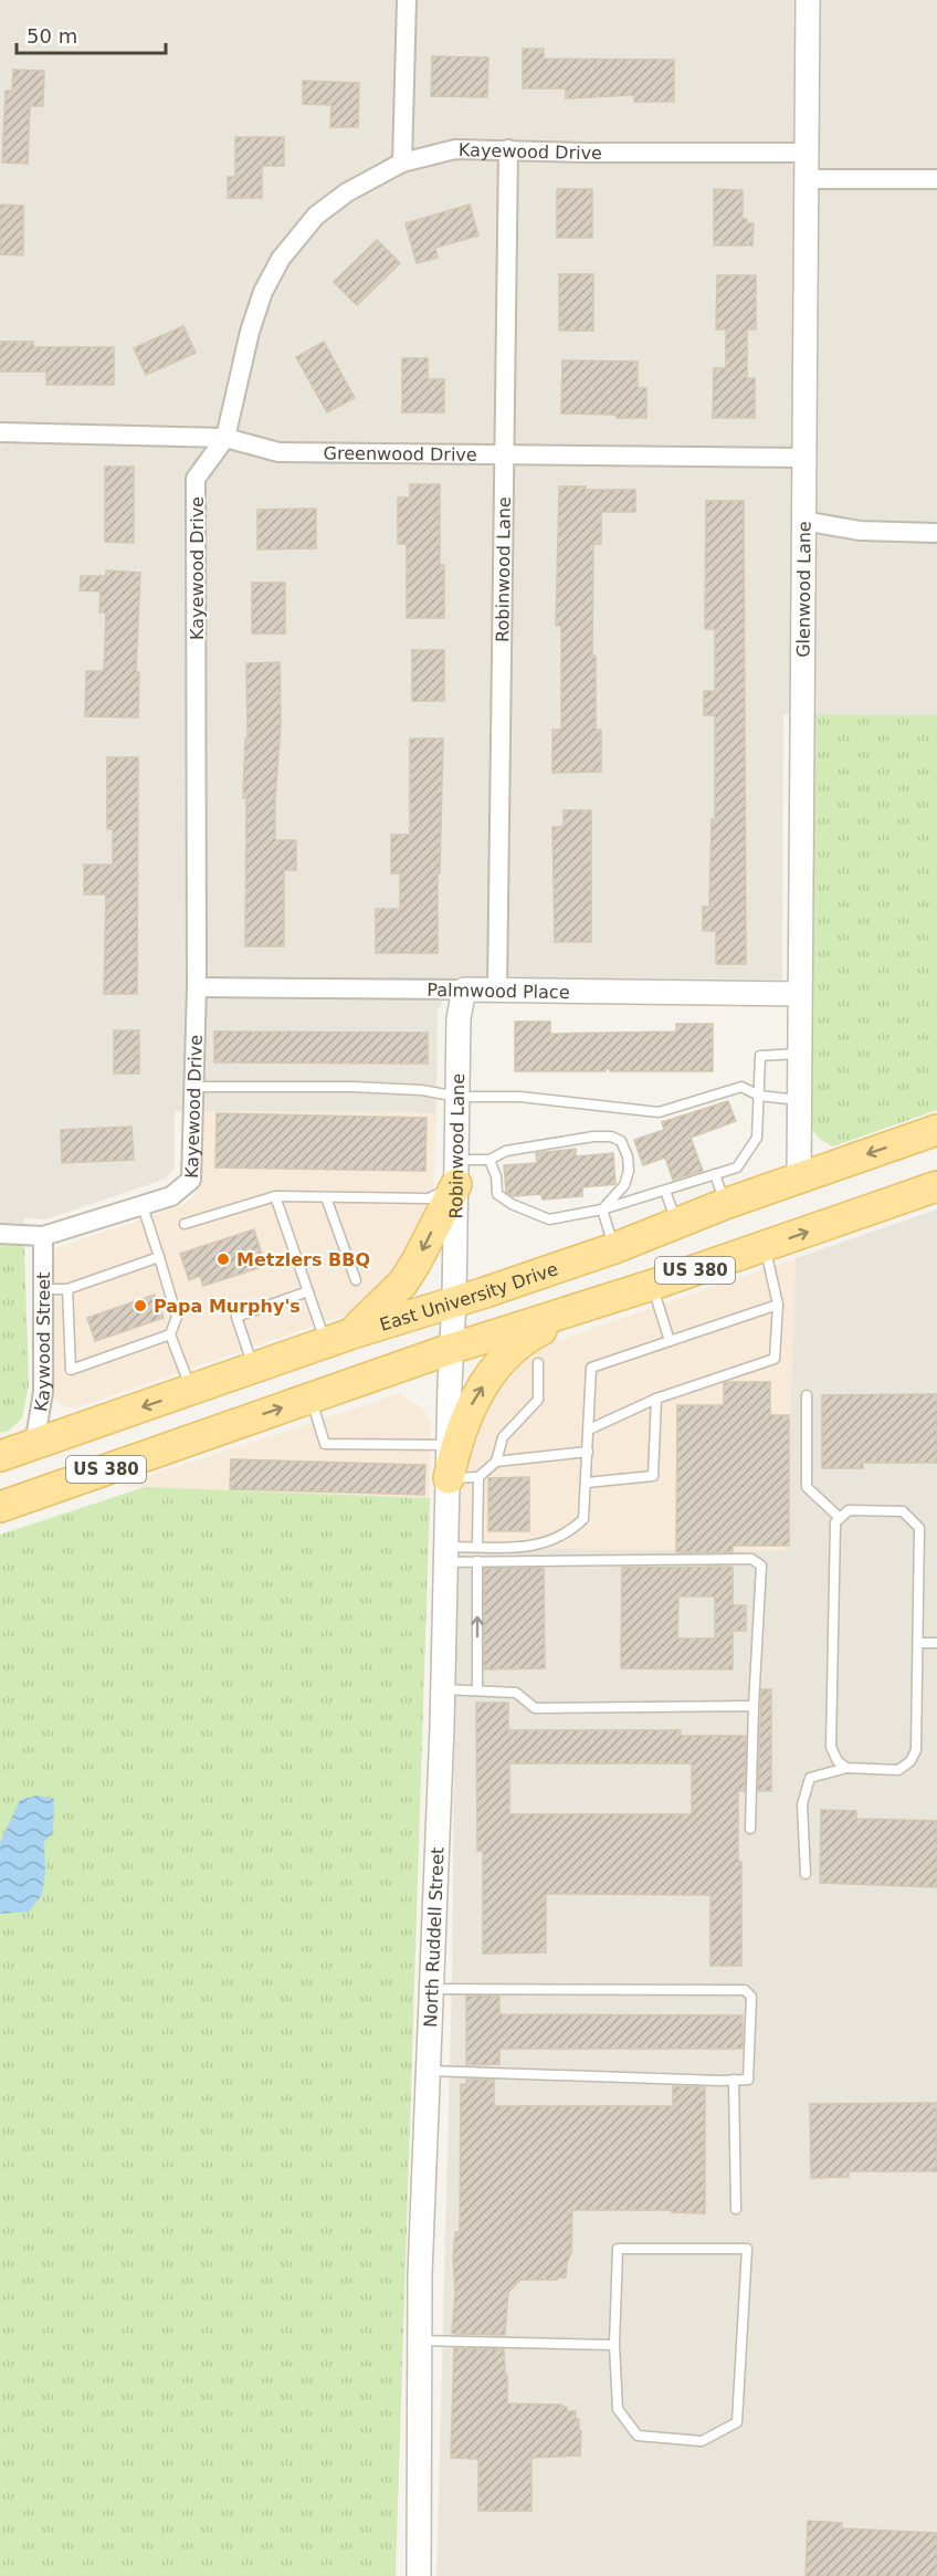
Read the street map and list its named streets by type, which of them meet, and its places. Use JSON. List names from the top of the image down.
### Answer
{
  "streets": {
    "main road": ["US 380", "East University Drive"],
    "street": [
      "Kayewood Drive",
      "Greenwood Drive",
      "Robinwood Lane",
      "Glenwood Lane",
      "Palmwood Place",
      "Kaywood Street",
      "North Ruddell Street"
    ]
  },
  "crossings": [
    ["Kayewood Drive", "Greenwood Drive"],
    ["Kayewood Drive", "Robinwood Lane"],
    ["Kayewood Drive", "Glenwood Lane"],
    ["Kayewood Drive", "Palmwood Place"],
    ["Kayewood Drive", "Kaywood Street"],
    ["Greenwood Drive", "Robinwood Lane"],
    ["Greenwood Drive", "Glenwood Lane"],
    ["Robinwood Lane", "Palmwood Place"],
    ["Robinwood Lane", "East University Drive"],
    ["Robinwood Lane", "North Ruddell Street"],
    ["Glenwood Lane", "Palmwood Place"],
    ["Glenwood Lane", "East University Drive"],
    ["US 380", "North Ruddell Street"],
    ["East University Drive", "Kaywood Street"],
    ["East University Drive", "North Ruddell Street"]
  ],
  "places": ["Metzlers BBQ", "Papa Murphy's"],
  "scale_bar": "50 m"
}
